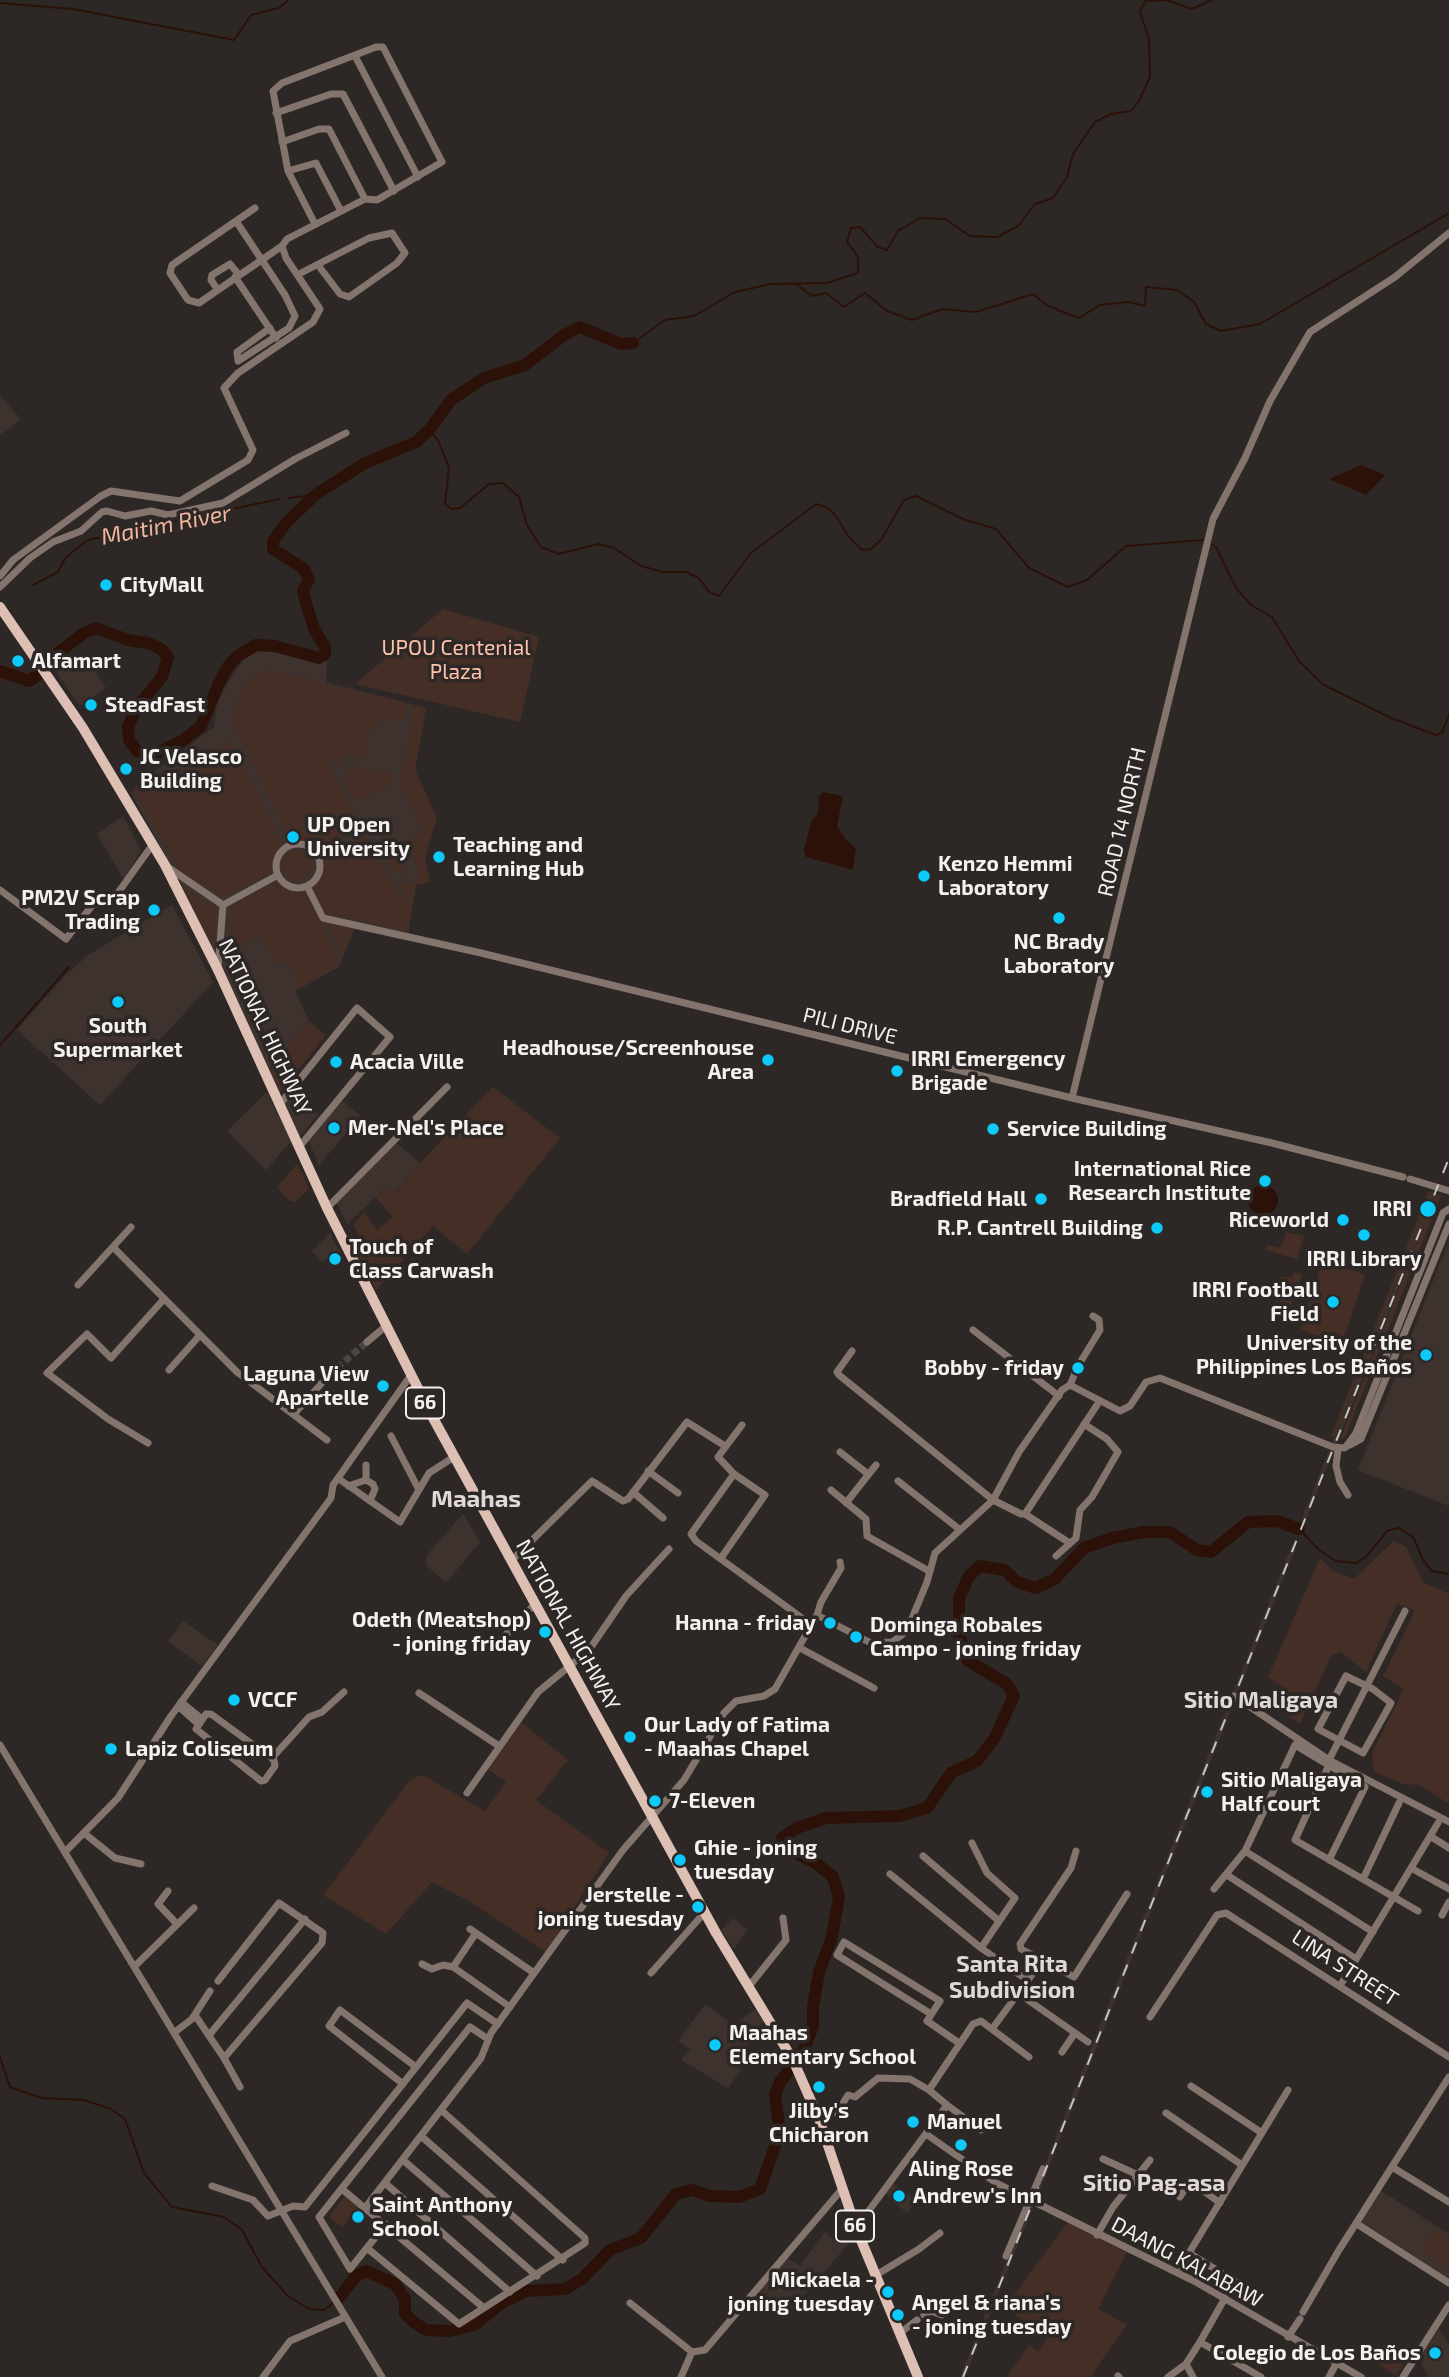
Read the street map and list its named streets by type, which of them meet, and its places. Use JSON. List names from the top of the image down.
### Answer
{
  "streets": {
    "main road": ["NATIONAL HIGHWAY", "66"],
    "street": [
      "ROAD 14 NORTH",
      "PILI DRIVE",
      "LINA STREET",
      "DAANG KALABAW"
    ]
  },
  "crossings": [
    ["ROAD 14 NORTH", "PILI DRIVE"]
  ],
  "districts": [
    "Maahas",
    "Sitio Maligaya",
    "Santa Rita Subdivision",
    "Sitio Pag-asa"
  ],
  "water": ["Maitim River"],
  "parks": ["UPOU Centenial Plaza"],
  "places": [
    "CityMall",
    "Alfamart",
    "SteadFast",
    "JC Velasco Building",
    "UP Open University",
    "Teaching and Learning Hub",
    "Kenzo Hemmi Laboratory",
    "PM2V Scrap Trading",
    "NC Brady Laboratory",
    "South Supermarket",
    "Headhouse/Screenhouse Area",
    "Acacia Ville",
    "IRRI Emergency Brigade",
    "Mer-Nel's Place",
    "Service Building",
    "International Rice Research Institute",
    "Bradfield Hall",
    "IRRI",
    "Riceworld",
    "R.P. Cantrell Building",
    "IRRI Library",
    "Touch of Class Carwash",
    "IRRI Football Field",
    "University of the Philippines Los Baños",
    "Bobby - friday",
    "Laguna View Apartelle",
    "Hanna - friday",
    "Odeth (Meatshop) - joning friday",
    "Dominga Robales Campo - joning friday",
    "VCCF",
    "Our Lady of Fatima - Maahas Chapel",
    "Lapiz Coliseum",
    "Sitio Maligaya Half court",
    "7-Eleven",
    "Ghie - joning tuesday",
    "Jerstelle - joning tuesday",
    "Maahas Elementary School",
    "Jilby's Chicharon",
    "Manuel",
    "Aling Rose",
    "Andrew's Inn",
    "Saint Anthony School",
    "Mickaela - joning tuesday",
    "Angel & riana's - joning tuesday",
    "Colegio de Los Baños"
  ]
}
